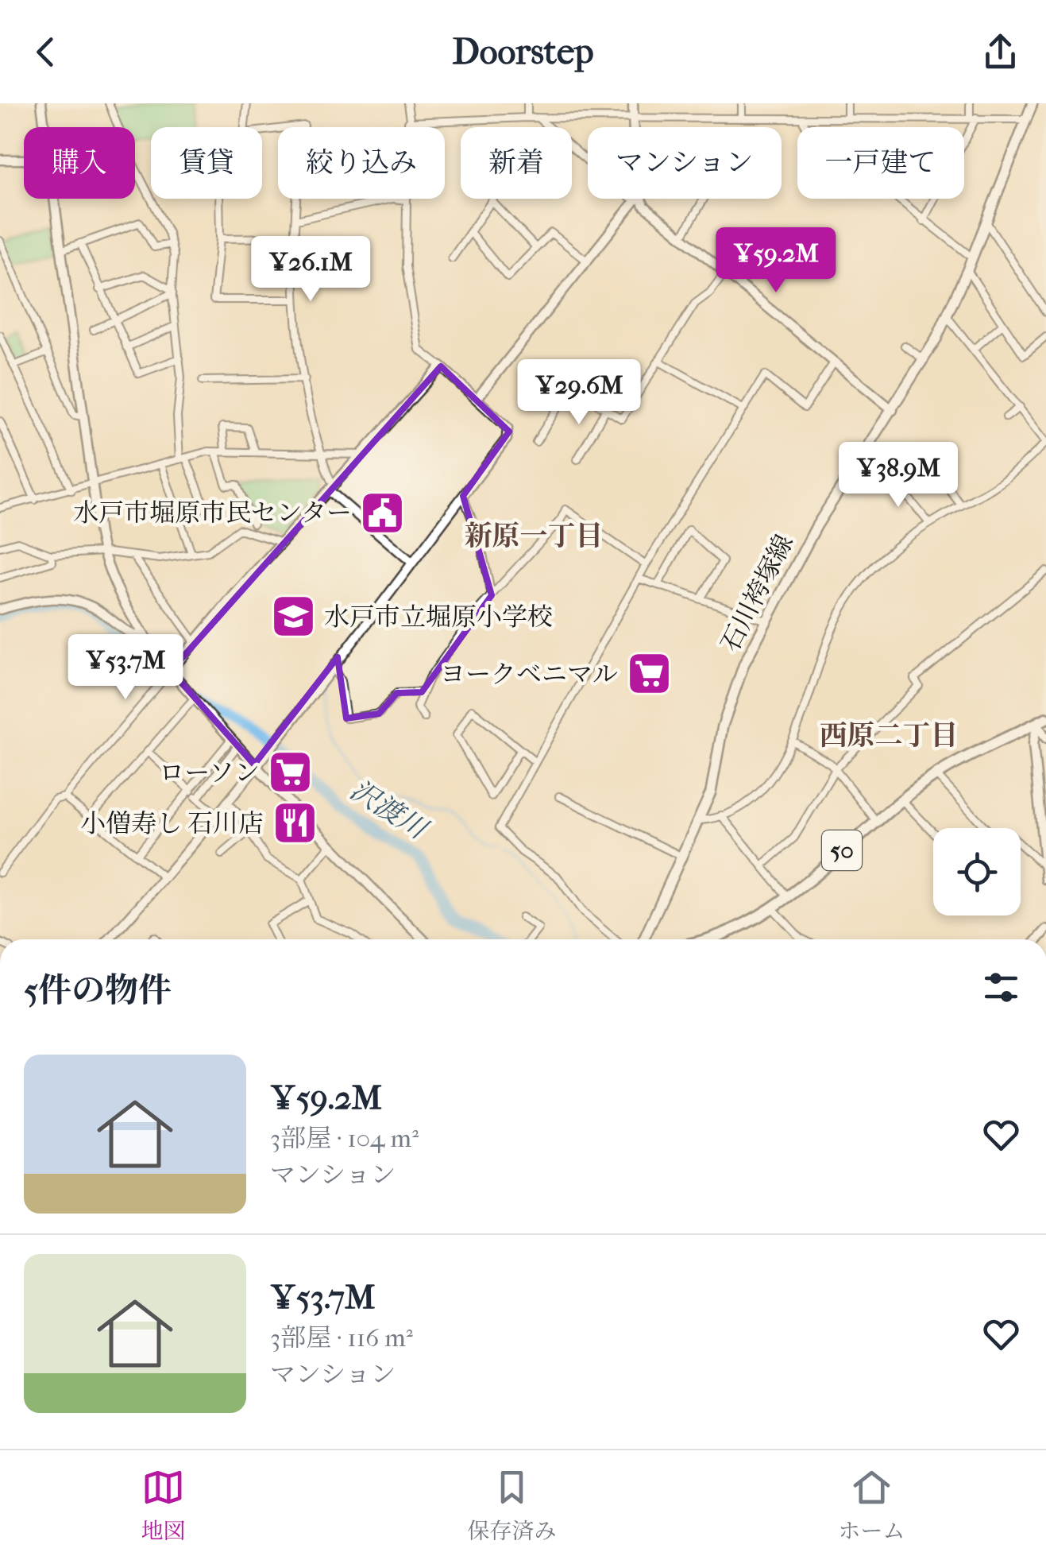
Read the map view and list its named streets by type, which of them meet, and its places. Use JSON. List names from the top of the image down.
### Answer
{
  "streets": {
    "highway": ["50"],
    "main road": ["石川袴塚線"]
  },
  "districts": ["新原一丁目", "西原二丁目"],
  "water": ["沢渡川"],
  "places": {
    "public building": ["水戸市堀原市民センター"],
    "school or university": ["水戸市立堀原小学校"],
    "supermarket": ["ヨークベニマル", "ローソン"],
    "restaurant": ["小僧寿し 石川店"]
  },
  "page": {
    "header": "Doorstep",
    "chip": [
      "購入",
      "賃貸",
      "絞り込み",
      "新着",
      "マンション",
      "一戸建て"
    ],
    "price": [
      "¥59.2M",
      "¥26.1M",
      "¥29.6M",
      "¥38.9M",
      "¥53.7M"
    ],
    "heading": "5件の物件",
    "list": [
      {
        "name": "¥59.2M",
        "note": "3部屋 · 104 m² · マンション"
      },
      {
        "name": "¥53.7M",
        "note": "3部屋 · 116 m² · マンション"
      }
    ],
    "tabs": ["地図", "保存済み", "ホーム"]
  }
}
